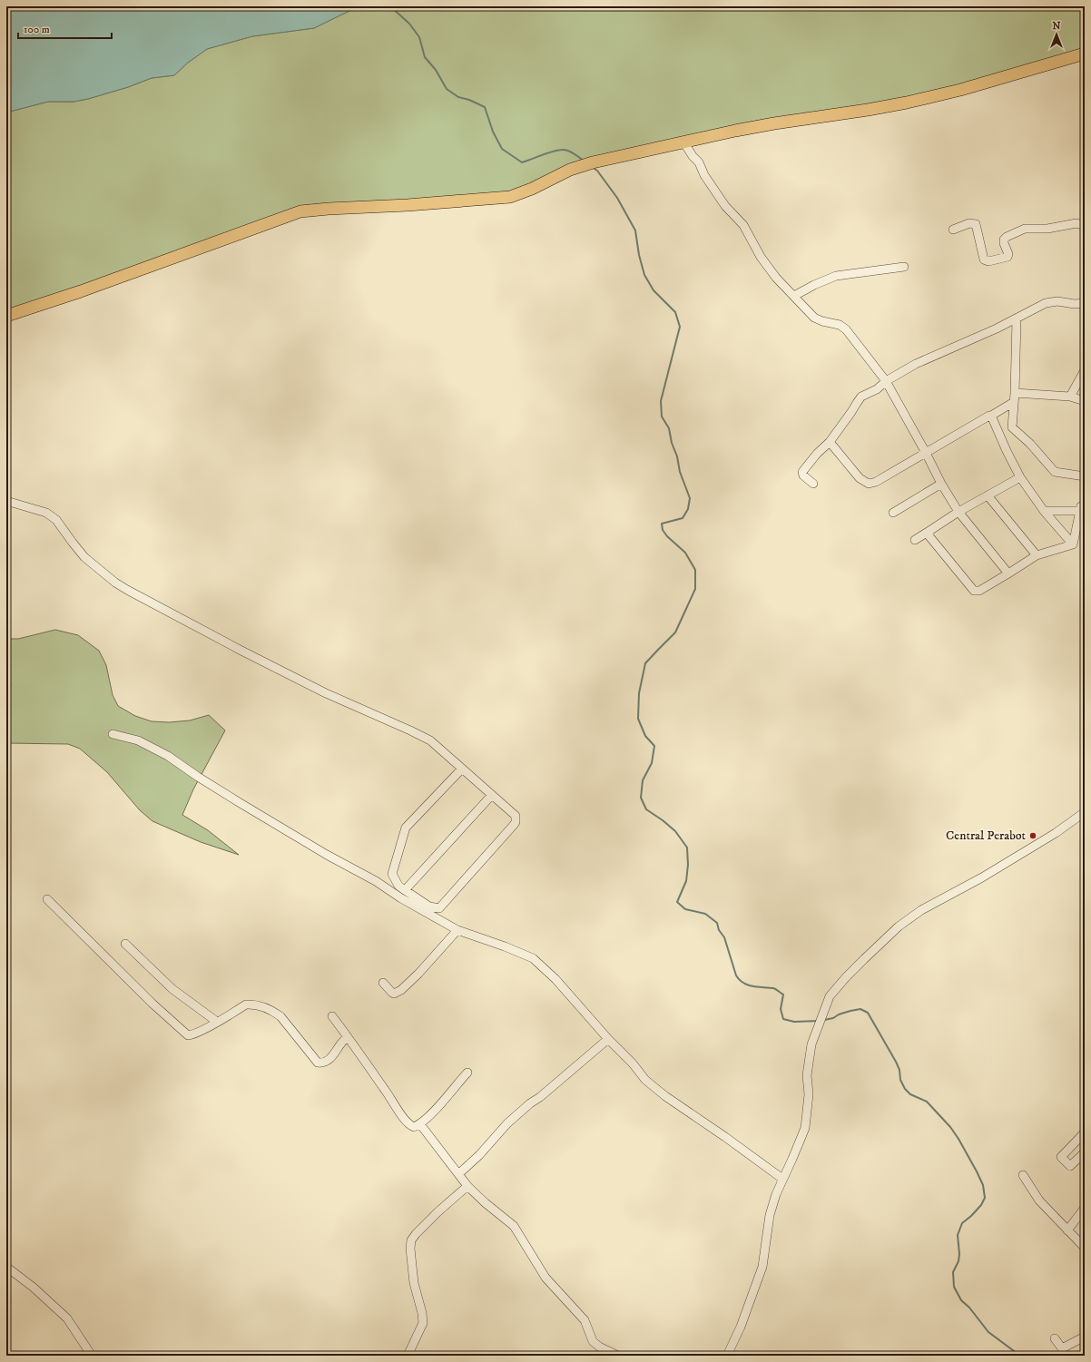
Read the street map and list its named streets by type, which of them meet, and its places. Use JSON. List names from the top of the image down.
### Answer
{
  "places": ["Central Perabot"],
  "scale_bar": "100 m",
  "north": "top"
}
